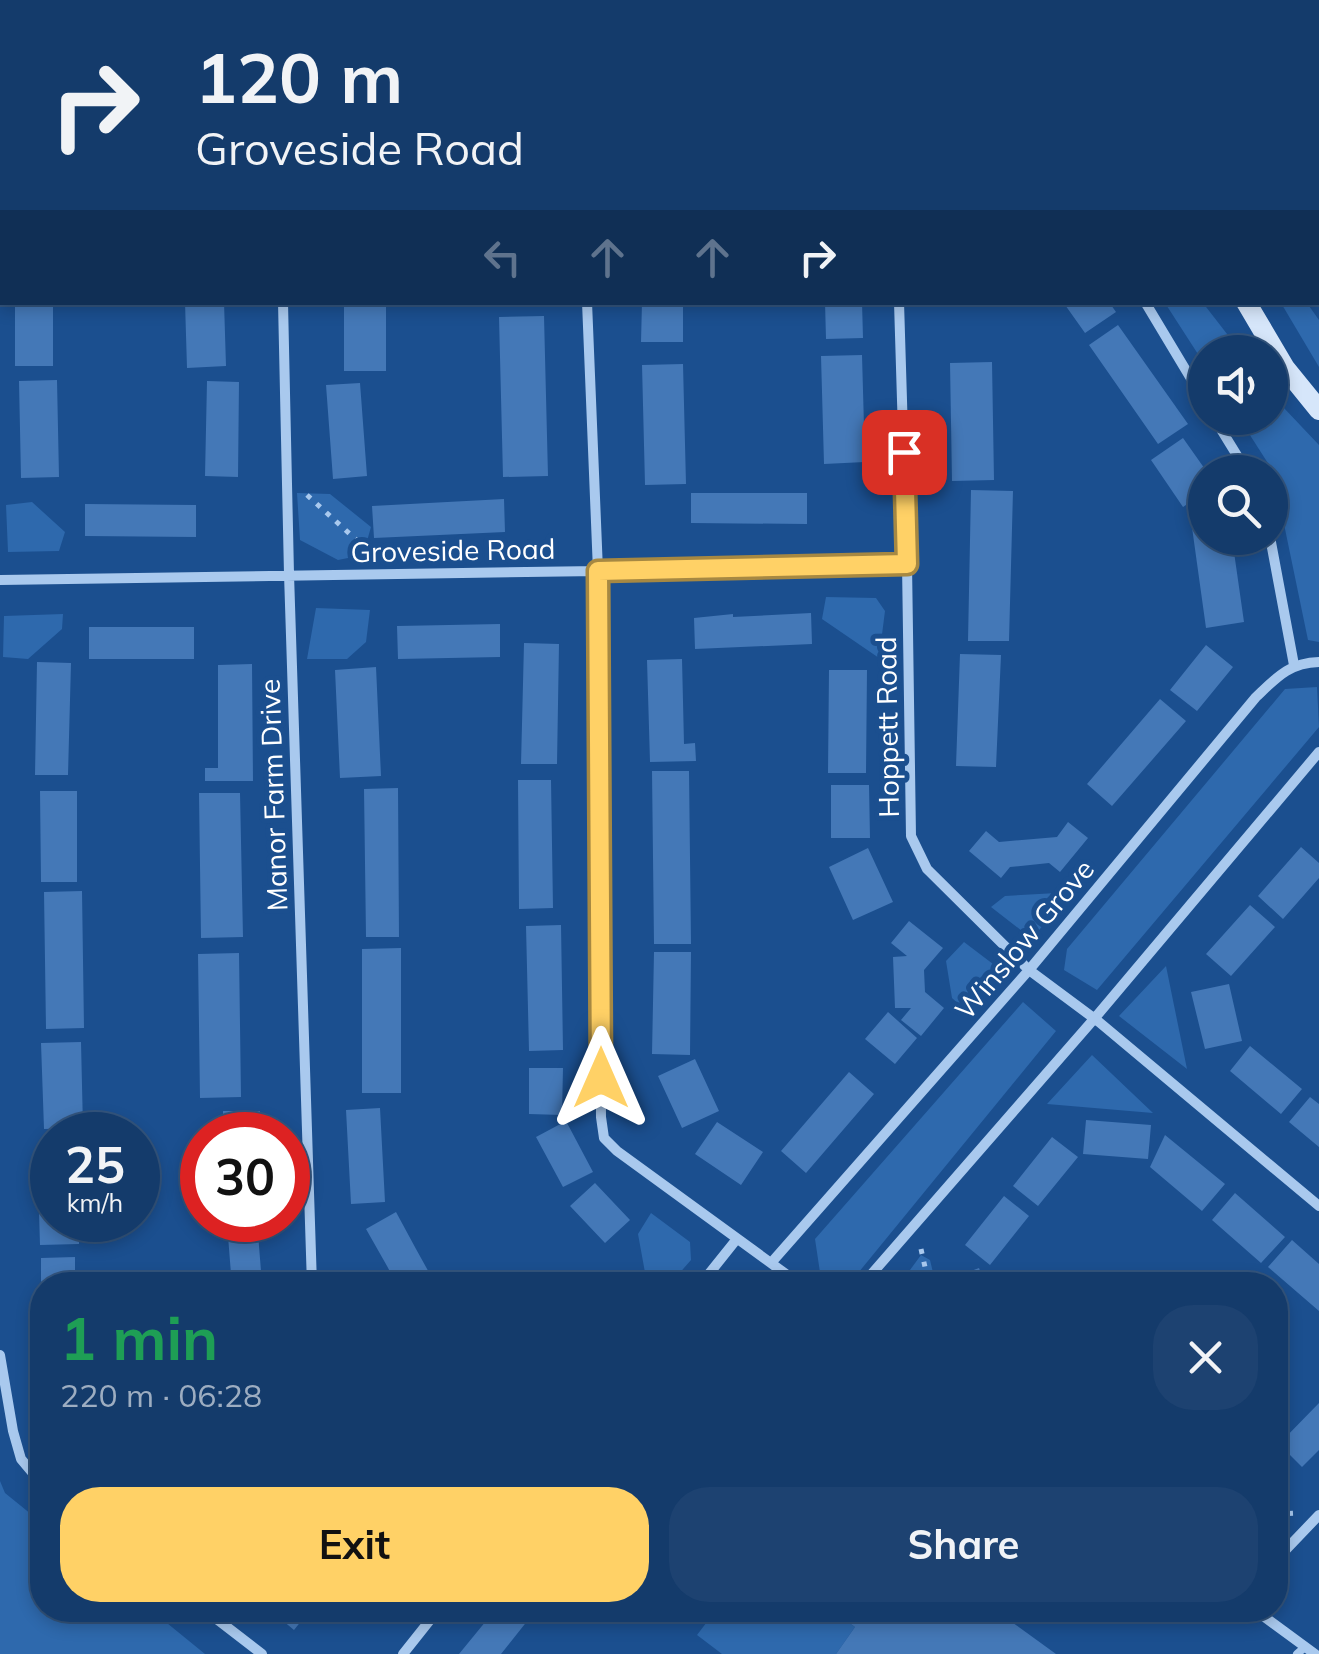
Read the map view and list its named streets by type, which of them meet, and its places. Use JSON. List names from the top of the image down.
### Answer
{
  "streets": {
    "street": [
      "Groveside Road",
      "Hoppett Road",
      "Manor Farm Drive",
      "Winslow Grove"
    ]
  },
  "crossings": [
    ["Groveside Road", "Hoppett Road"],
    ["Groveside Road", "Manor Farm Drive"],
    ["Hoppett Road", "Winslow Grove"]
  ],
  "page": {
    "turn": ["120 m", "Groveside Road"],
    "speed": "25 km/h",
    "limit": "30",
    "heading": ["1 min", "220 m · 06:28"],
    "buttons": ["Exit", "Share"]
  }
}
